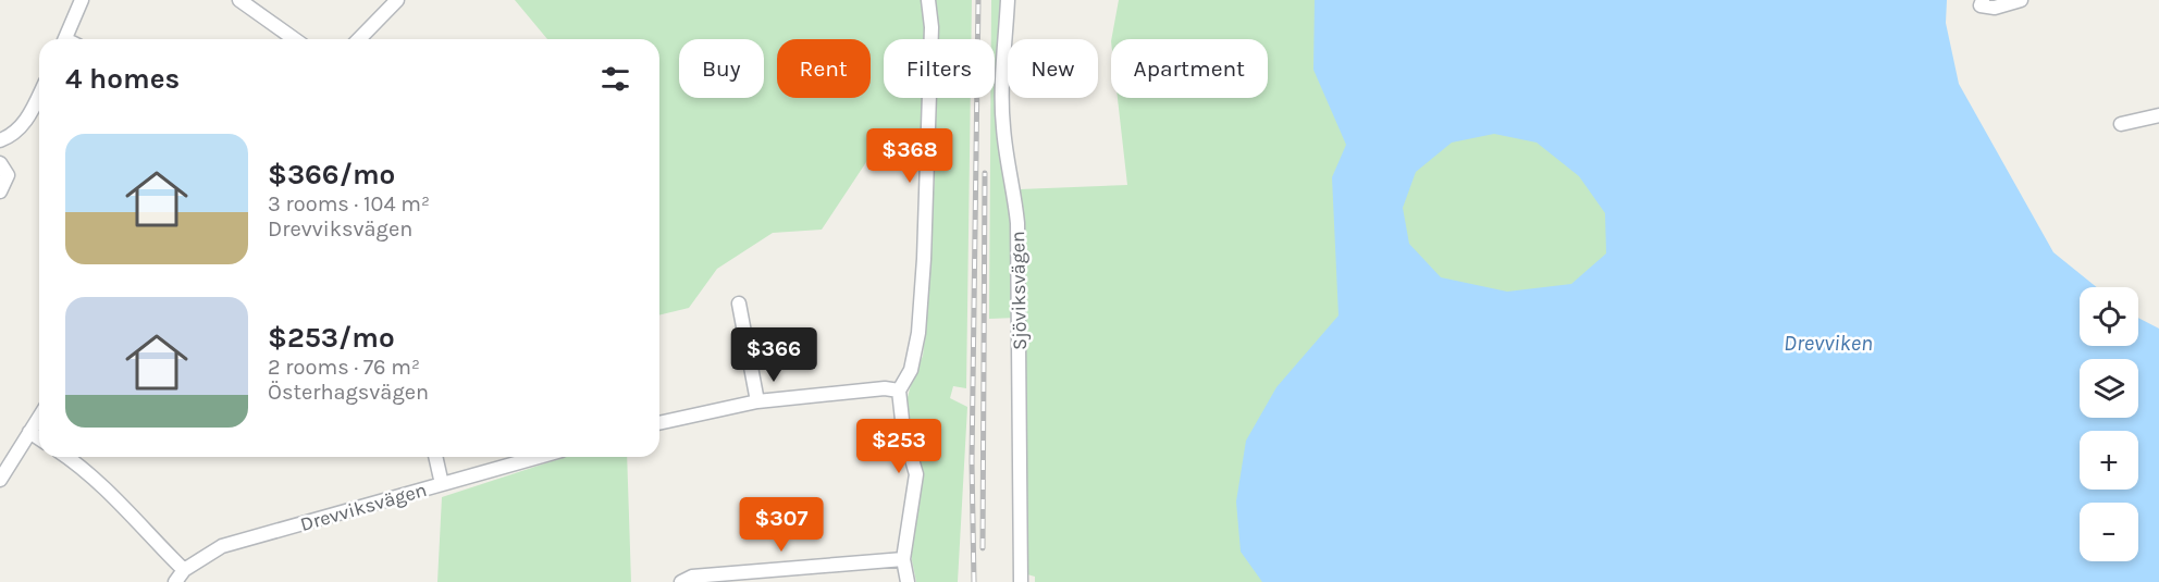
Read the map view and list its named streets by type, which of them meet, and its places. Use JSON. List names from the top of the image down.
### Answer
{
  "streets": {
    "street": ["Sjöviksvägen", "Drevviksvägen"]
  },
  "water": ["Drevviken"],
  "page": {
    "chip": [
      "Buy",
      "Rent",
      "Filters",
      "New",
      "Apartment"
    ],
    "heading": "4 homes",
    "list": [
      {
        "name": "$366/mo",
        "note": "3 rooms · 104 m² · Drevviksvägen"
      },
      {
        "name": "$253/mo",
        "note": "2 rooms · 76 m² · Österhagsvägen"
      }
    ],
    "price": [
      "$368",
      "$366",
      "$253",
      "$307"
    ],
    "map_buttons": ["+", "−"]
  }
}
